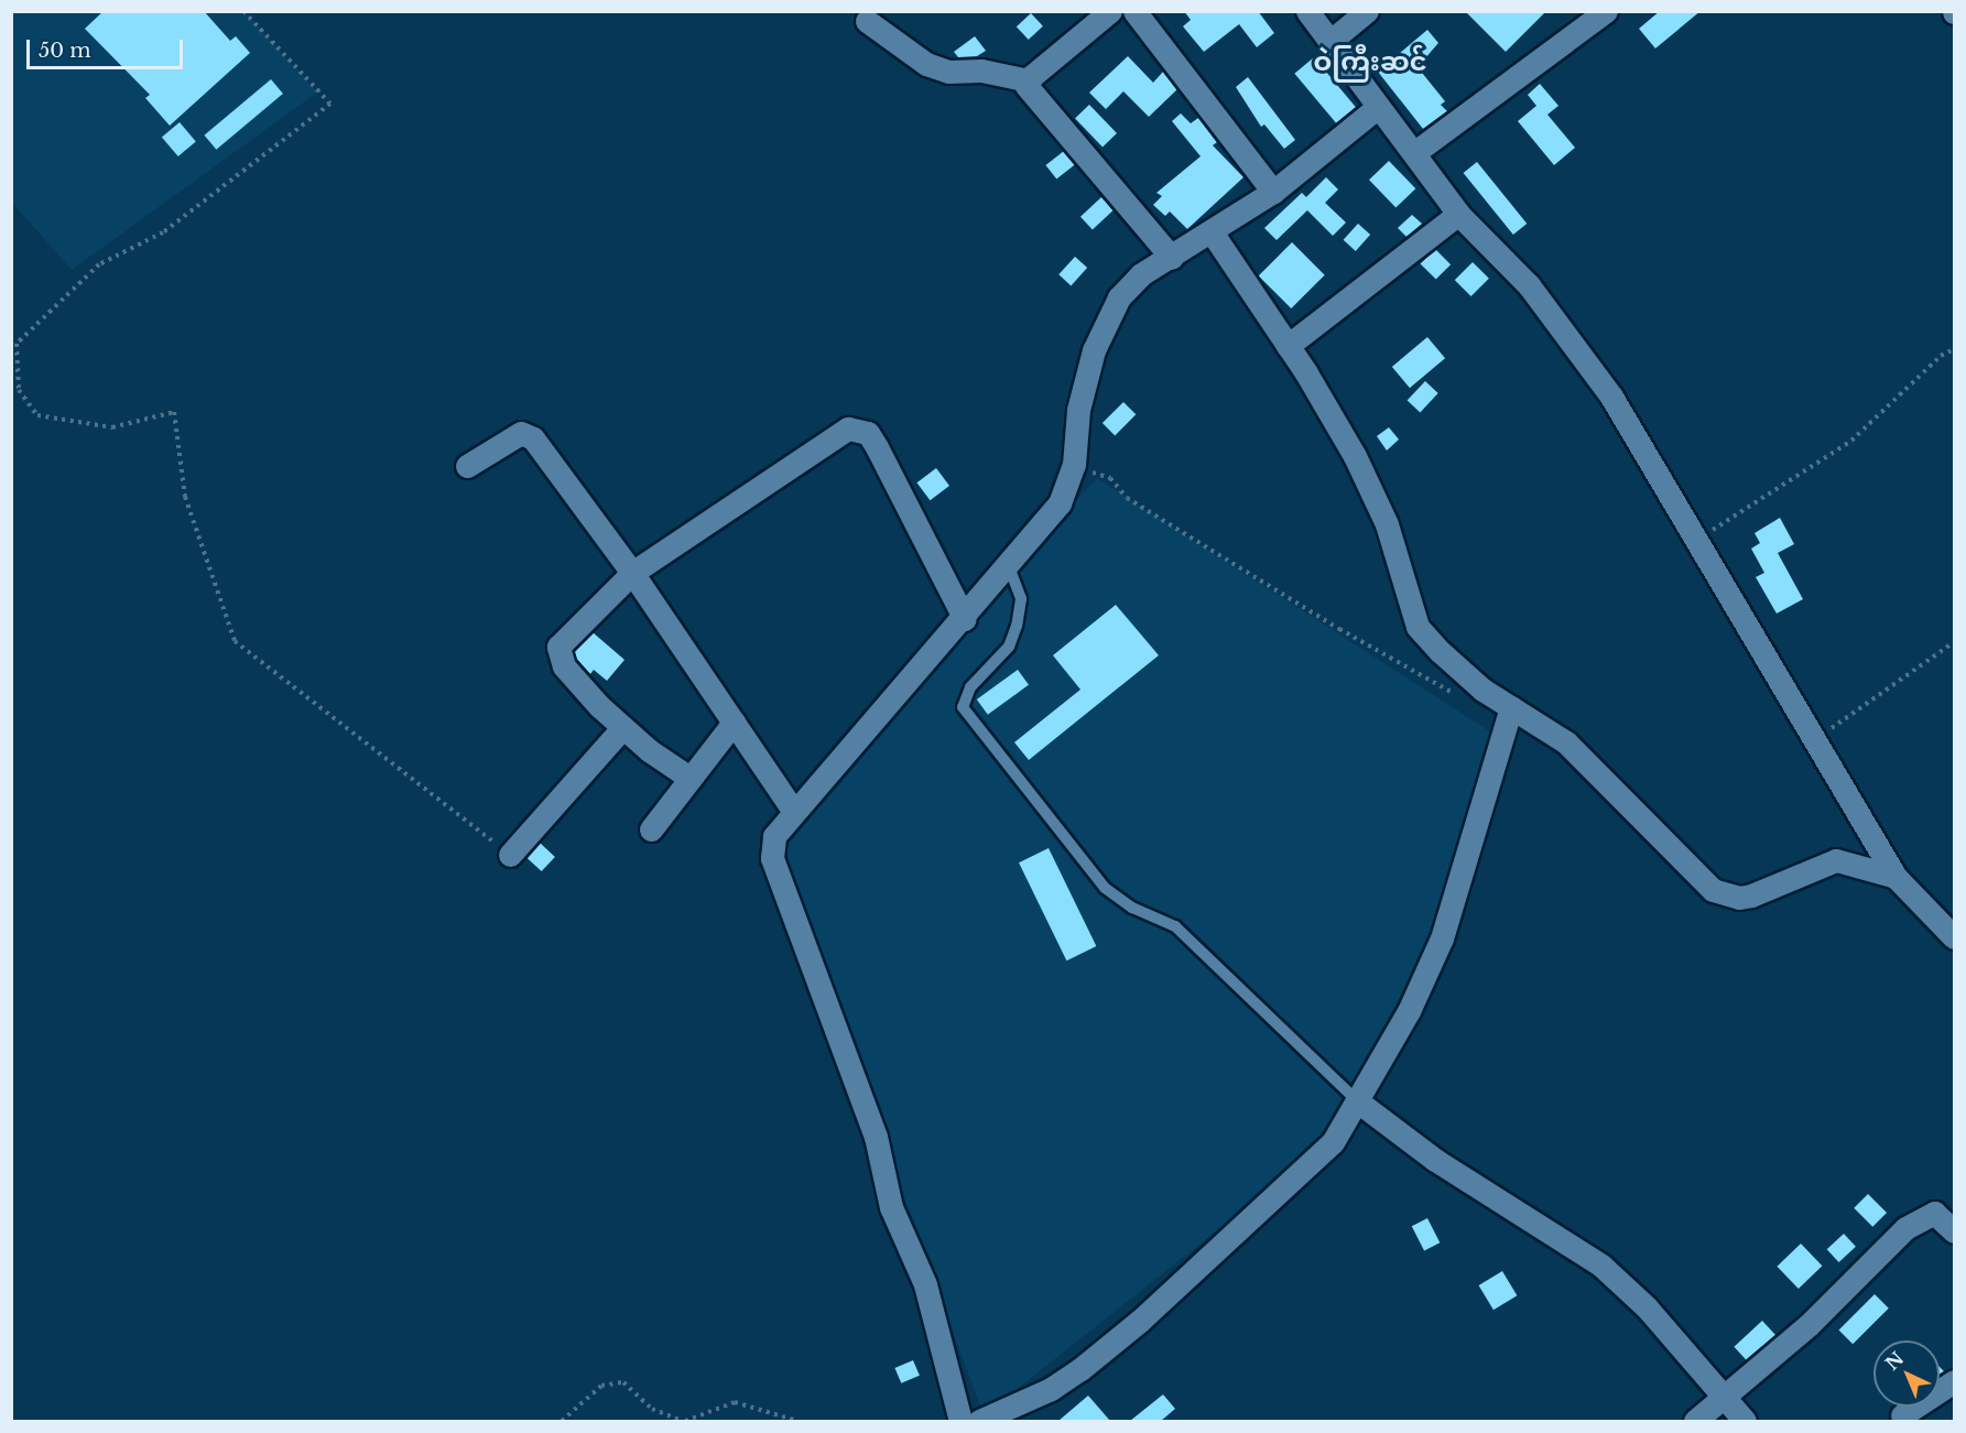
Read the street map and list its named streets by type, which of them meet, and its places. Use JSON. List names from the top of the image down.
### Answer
{
  "districts": ["ဝဲကြီးဆင်"],
  "scale_bar": "50 m",
  "north": "top left"
}
